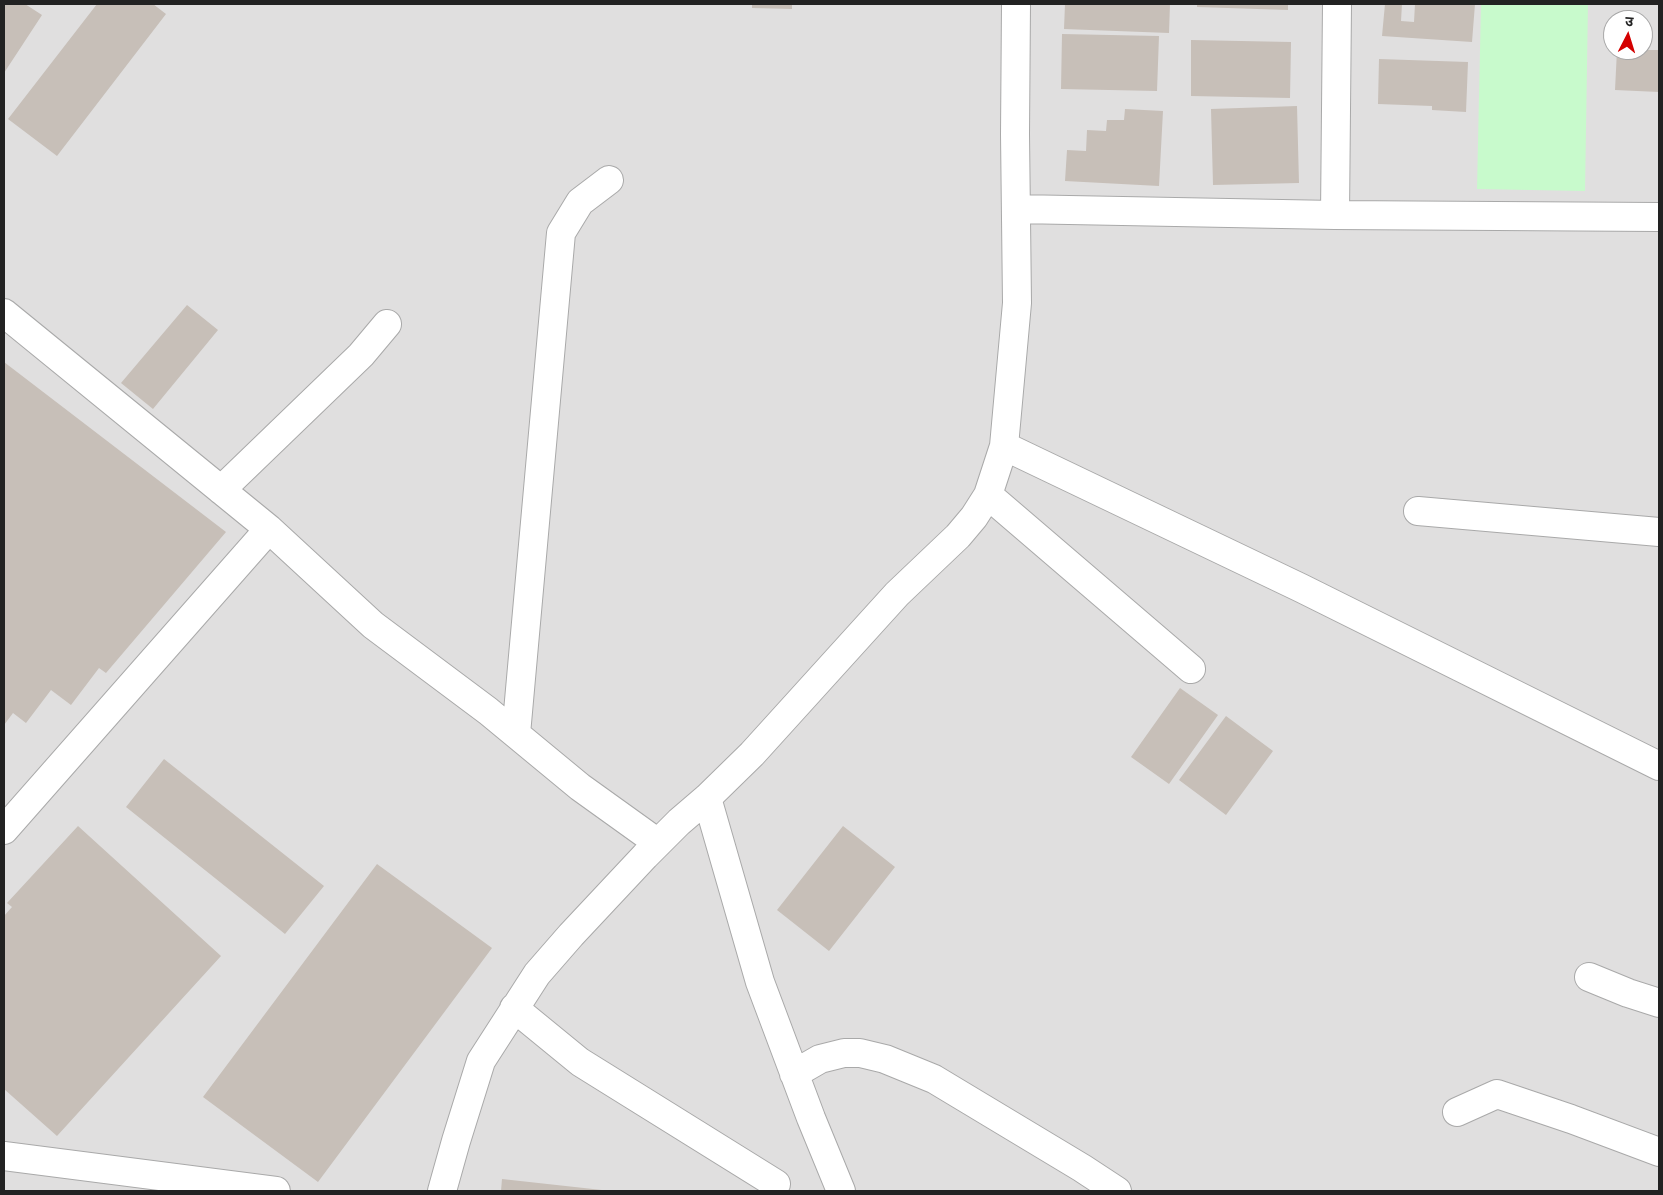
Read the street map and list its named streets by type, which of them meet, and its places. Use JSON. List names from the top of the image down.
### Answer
{
  "north": "top"
}
